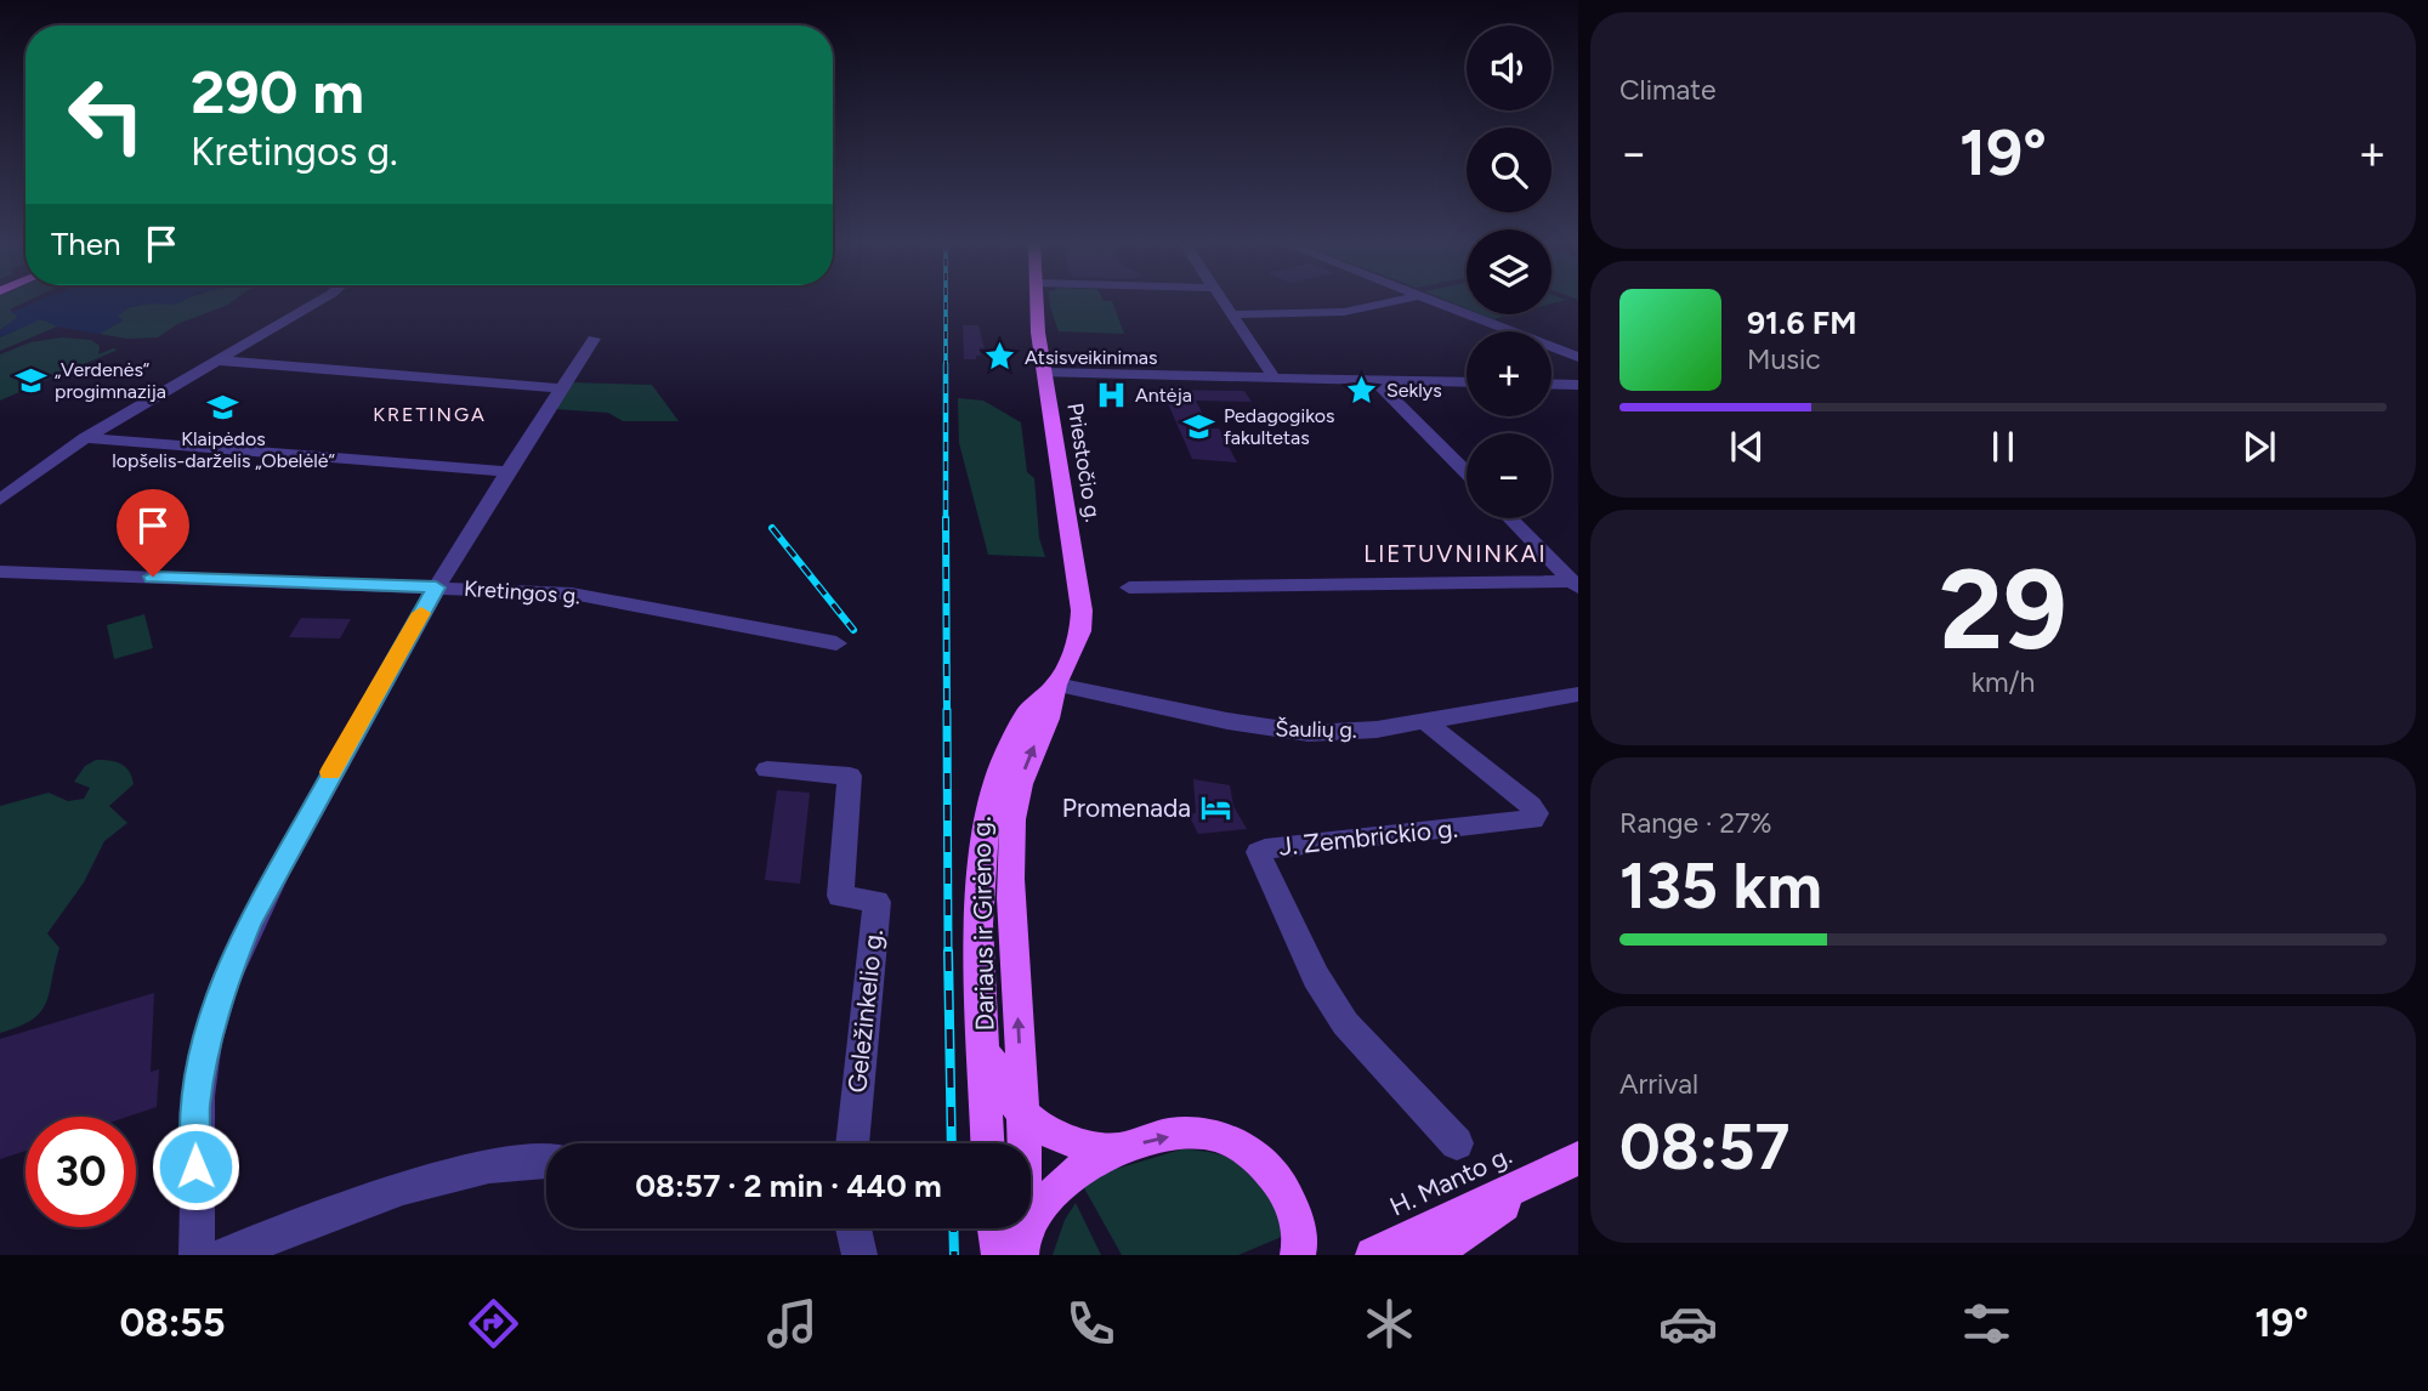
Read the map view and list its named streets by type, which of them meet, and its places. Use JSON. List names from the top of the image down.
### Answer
{
  "streets": {
    "main road": ["Priestočio g.", "Dariaus ir Girėno g.", "H. Manto g."],
    "street": [
      "Kretingos g.",
      "Šaulių g.",
      "J. Zembrickio g.",
      "Geležinkelio g."
    ]
  },
  "crossings": [
    ["Priestočio g.", "Šaulių g."],
    ["Priestočio g.", "Dariaus ir Girėno g."],
    ["Šaulių g.", "J. Zembrickio g."],
    ["Šaulių g.", "Dariaus ir Girėno g."]
  ],
  "districts": ["KRETINGA", "LIETUVNINKAI"],
  "places": {
    "place": ["Atsisveikinimas", "Seklys"],
    "school or university": ["„Verdenės“ progimnazija", "Klaipėdos lopšelis-darželis „Obelėlė“", "Pedagogikos fakultetas"],
    "hospital": ["Antėja"],
    "hotel": ["Promenada"]
  },
  "page": {
    "tile": [
      "Climate",
      ["29", "km/h"],
      ["Range · 27%", "135 km"],
      ["Arrival", "08:57"]
    ],
    "map_buttons": ["+", "−"],
    "turn": ["290 m", "Kretingos g."],
    "heat": ["−", "19°", "+"],
    "then": "Then",
    "song": ["91.6 FM", "Music"],
    "limit": "30",
    "trip": "08:57 · 2 min · 440 m",
    "tabs": ["08:55", "19°"]
  }
}
